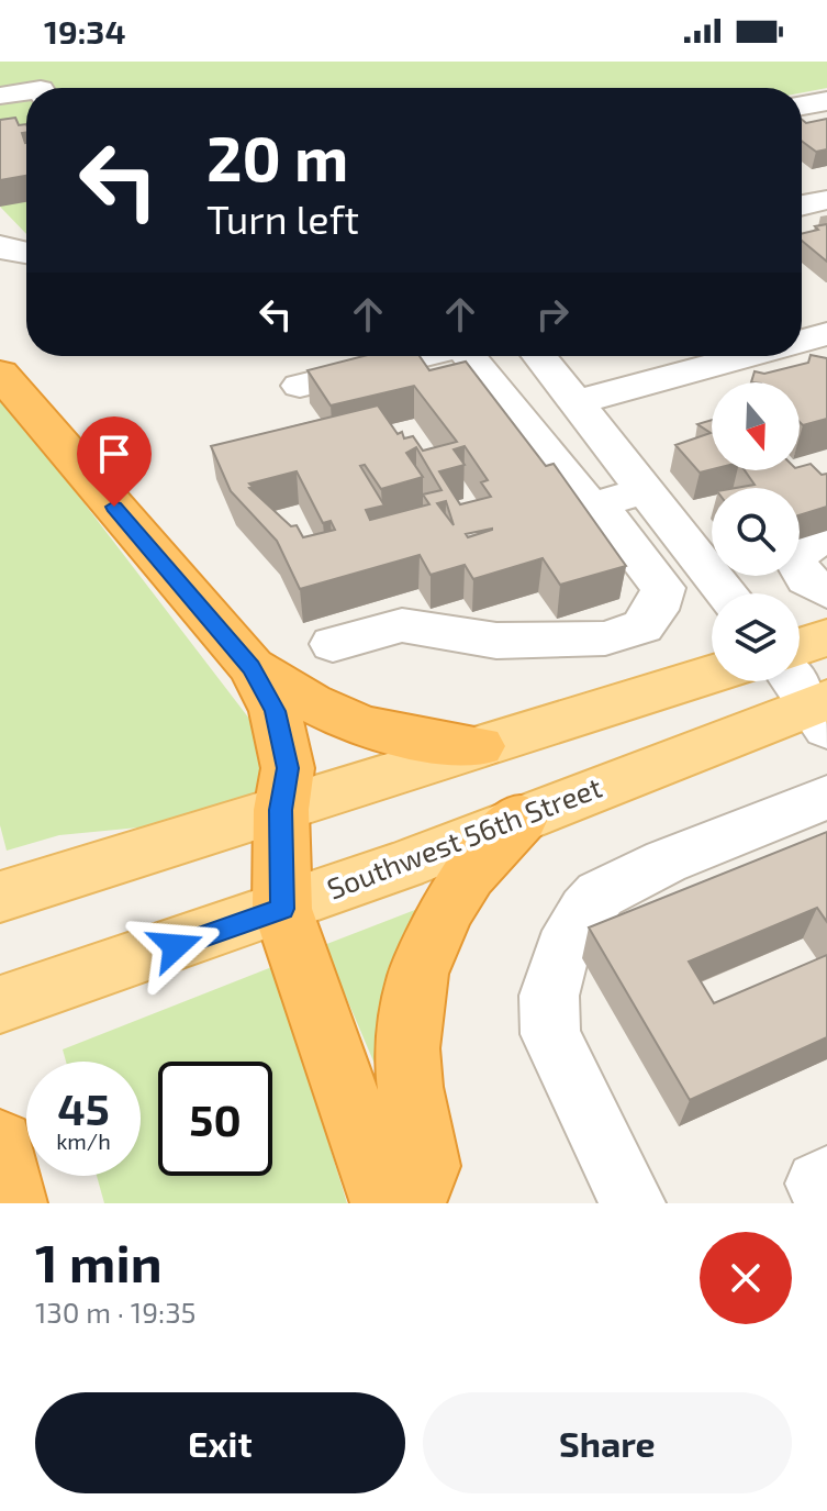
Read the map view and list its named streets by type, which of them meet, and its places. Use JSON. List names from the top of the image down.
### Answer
{
  "streets": {
    "main road": ["Southwest 56th Street"]
  },
  "north": "bottom",
  "page": {
    "status": "19:34",
    "turn": ["20 m", "Turn left"],
    "speed": "45 km/h",
    "limit": "50",
    "heading": ["1 min", "130 m · 19:35"],
    "buttons": ["Exit", "Share"]
  }
}
